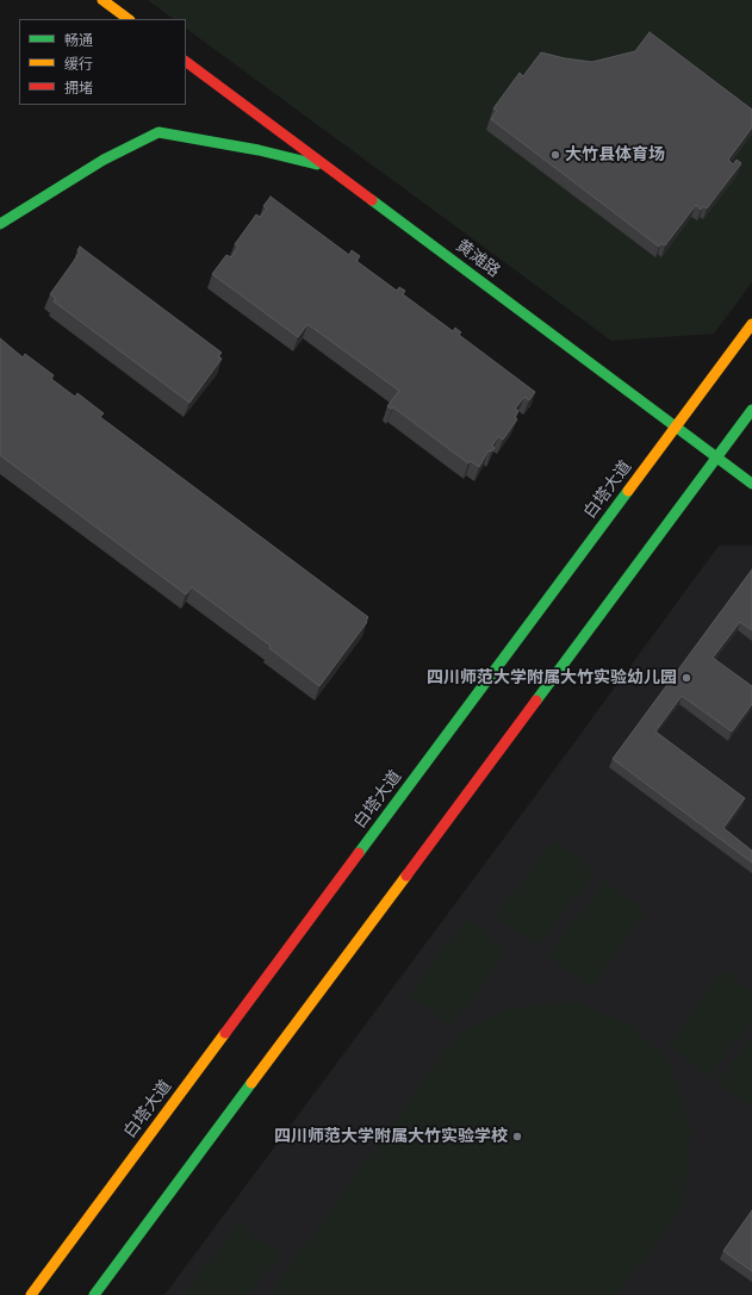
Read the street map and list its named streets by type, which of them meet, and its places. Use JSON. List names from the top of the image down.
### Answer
{
  "streets": {
    "main road": ["黄滩路", "白塔大道"]
  },
  "crossings": [
    ["黄滩路", "白塔大道"]
  ],
  "places": ["大竹县体育场", "四川师范大学附属大竹实验幼儿园", "四川师范大学附属大竹实验学校"],
  "legend": ["畅通", "缓行", "拥堵"]
}
